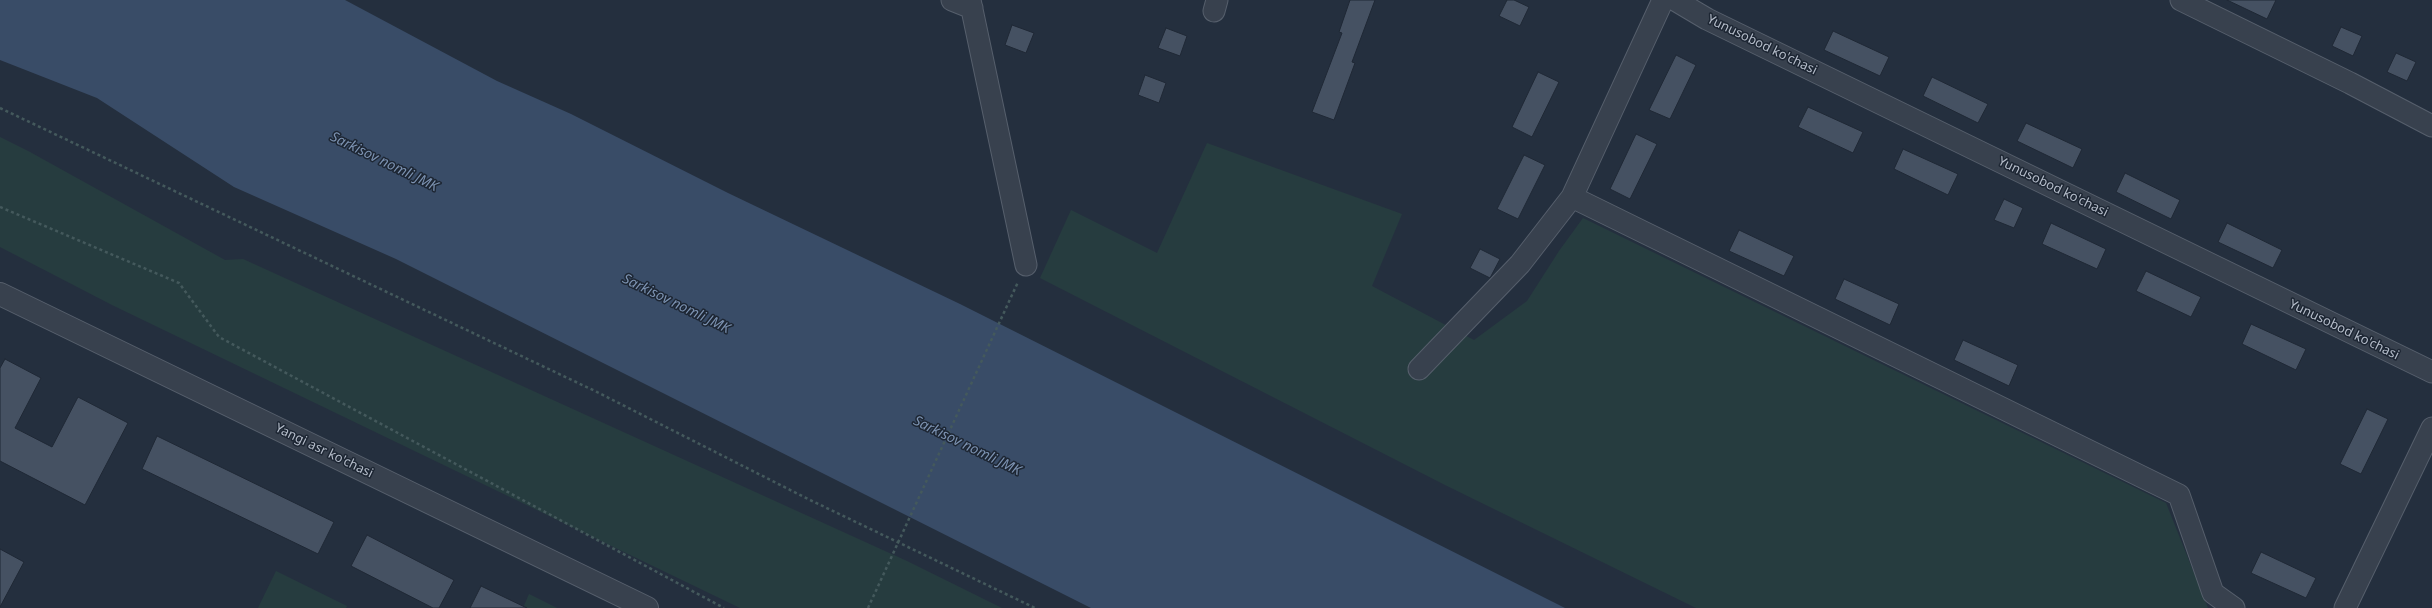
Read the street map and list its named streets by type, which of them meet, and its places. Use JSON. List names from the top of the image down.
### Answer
{
  "streets": {
    "street": ["Yunusobod ko'chasi", "Yangi asr ko'chasi"]
  },
  "water": ["Sarkisov nomli JMK"]
}
